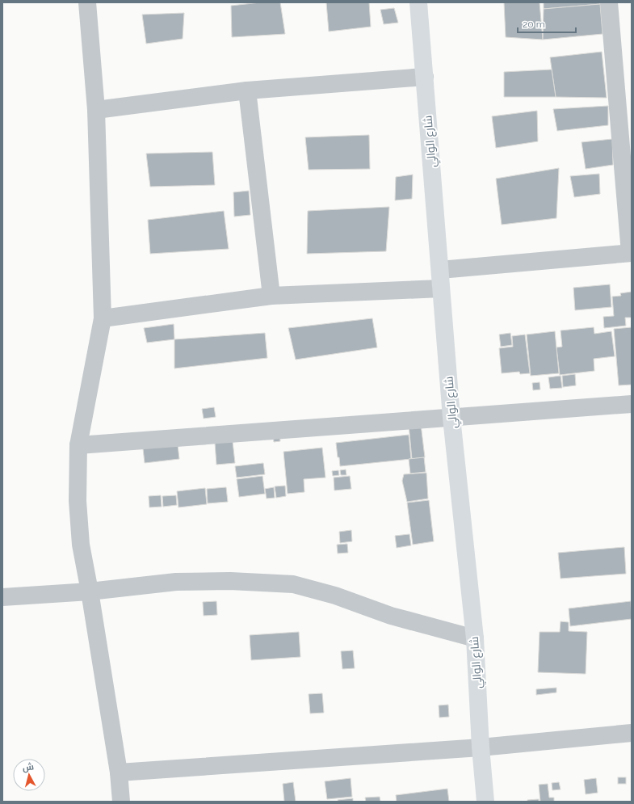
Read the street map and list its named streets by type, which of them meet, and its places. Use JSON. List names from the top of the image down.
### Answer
{
  "streets": {
    "main road": ["شارع الوالي"]
  },
  "scale_bar": "20 m",
  "north": "top"
}
